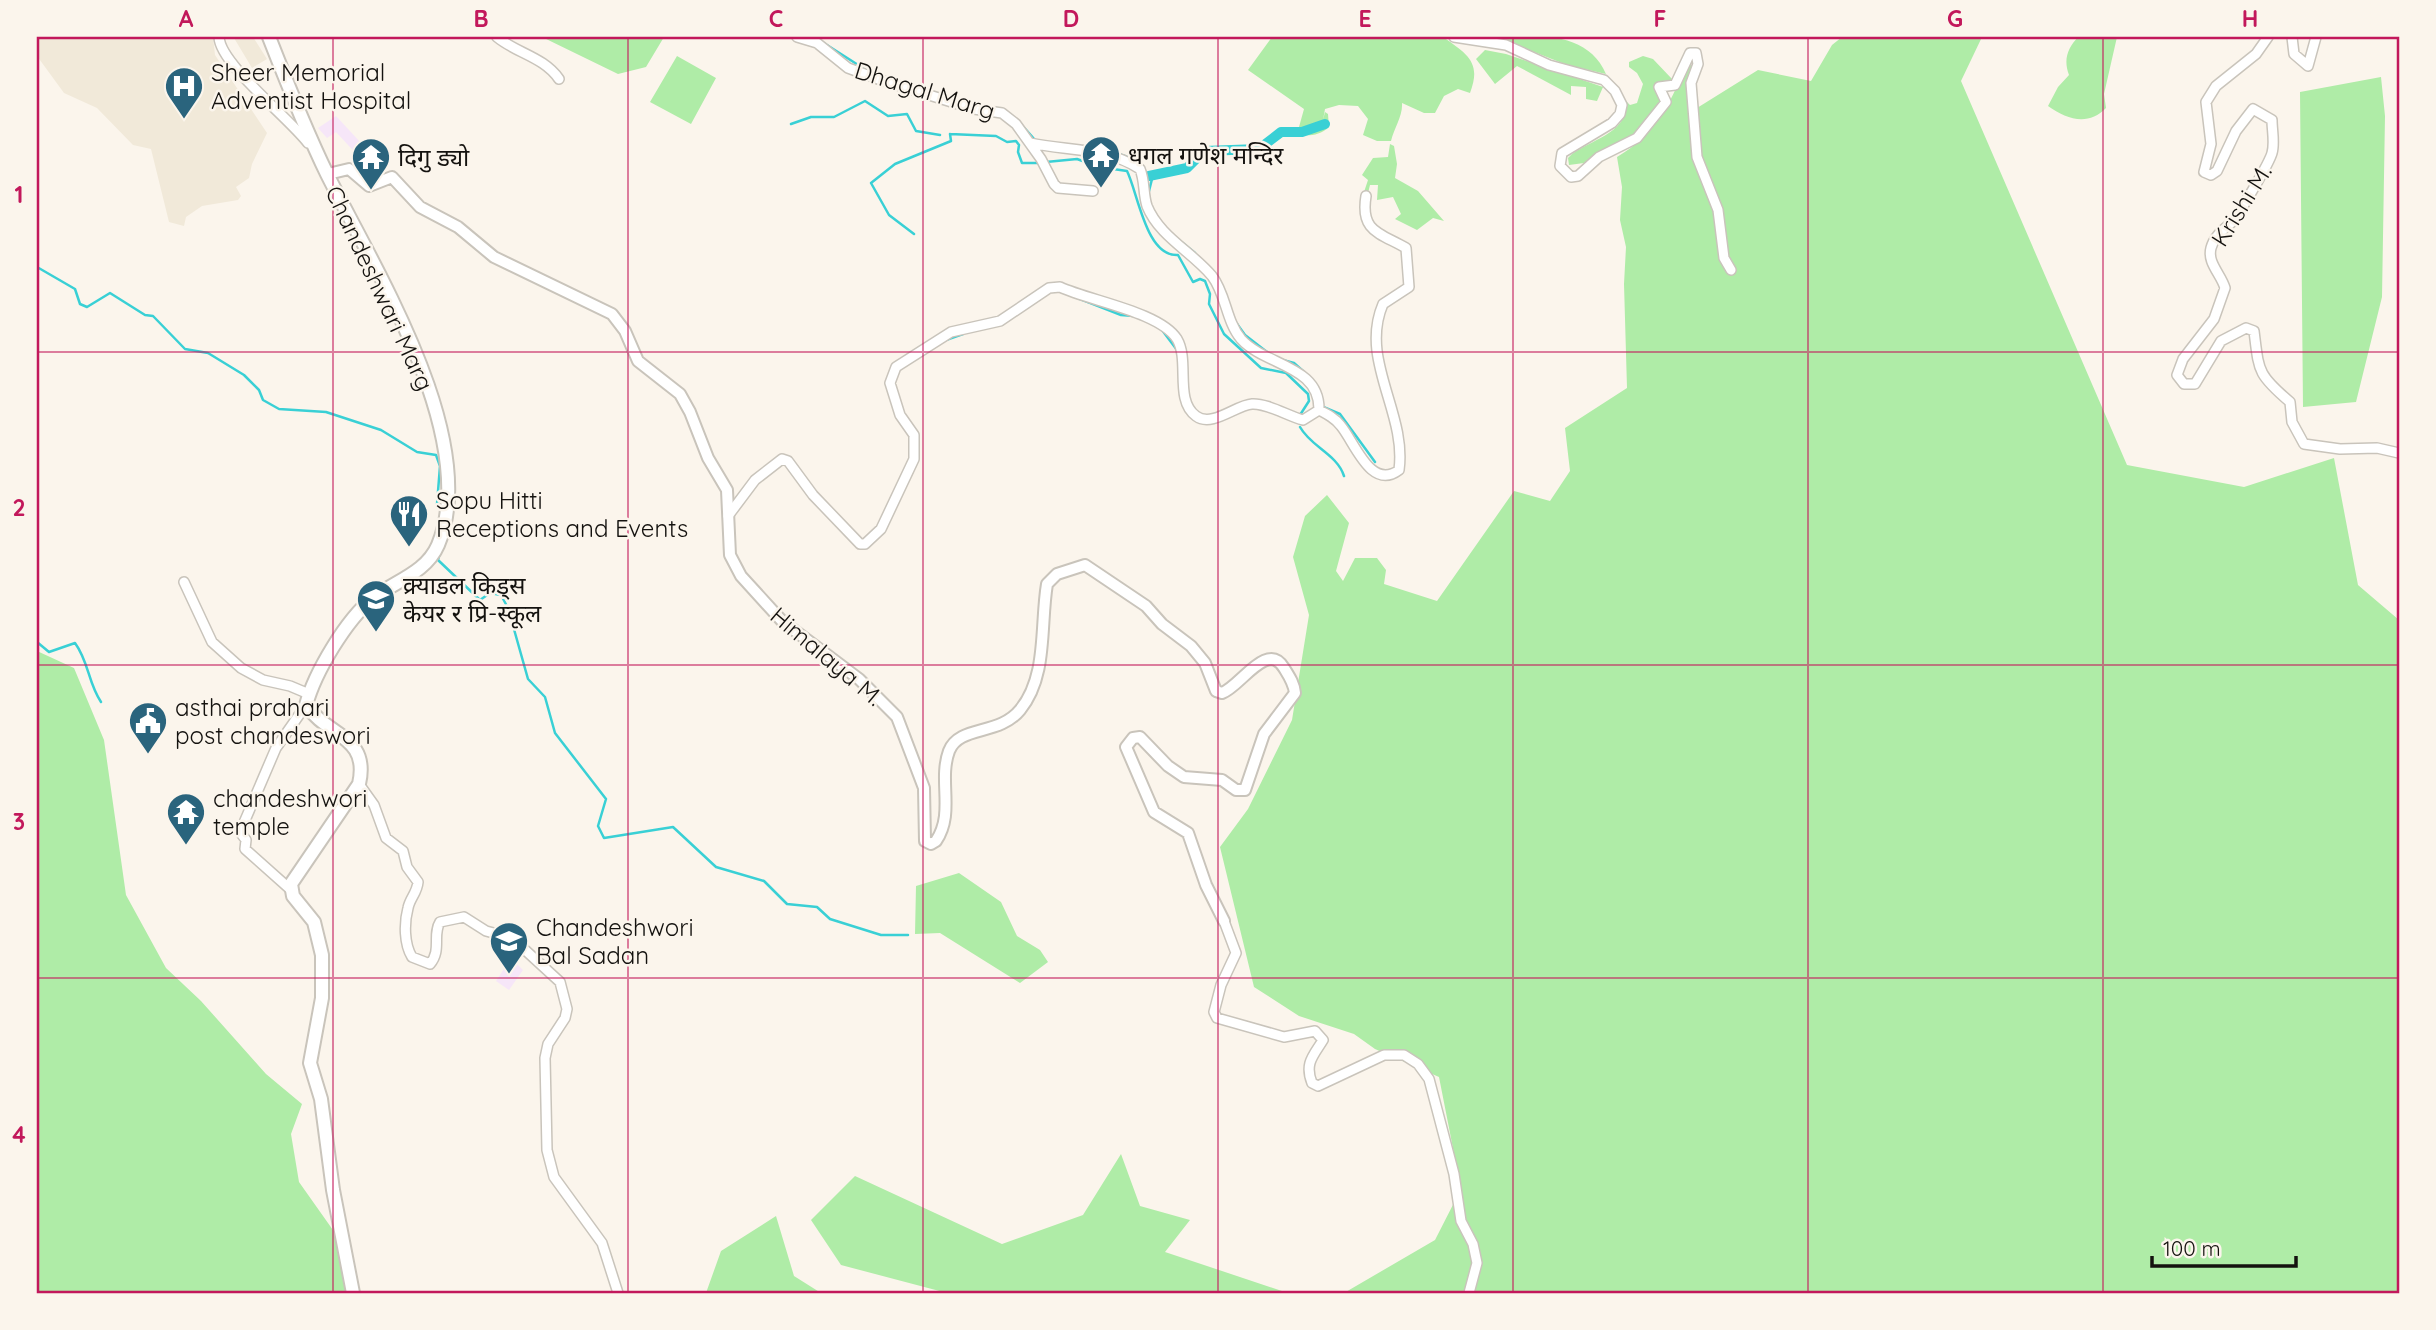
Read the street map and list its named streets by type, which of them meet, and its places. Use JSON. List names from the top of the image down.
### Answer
{
  "streets": {
    "main road": ["Chandeshwari Marg"],
    "street": ["Dhagal Marg", "Krishi M.", "Himalaya M."]
  },
  "crossings": [
    ["Chandeshwari Marg", "Himalaya M."]
  ],
  "places": {
    "hospital": ["Sheer Memorial Adventist Hospital"],
    "temple": ["धगल गणेश मन्दिर", "दिगु ड्यो", "chandeshwori temple"],
    "restaurant": ["Sopu Hitti Receptions and Events"],
    "school or university": ["क्र्याडल किड्स केयर र प्रि-स्कूल", "Chandeshwori Bal Sadan"],
    "public building": ["asthai prahari post chandeswori"]
  },
  "scale_bar": "100 m",
  "grid": {
    "columns": [
      "A",
      "B",
      "C",
      "D",
      "E",
      "F",
      "G",
      "H"
    ],
    "rows": [
      "1",
      "2",
      "3",
      "4"
    ]
  }
}
